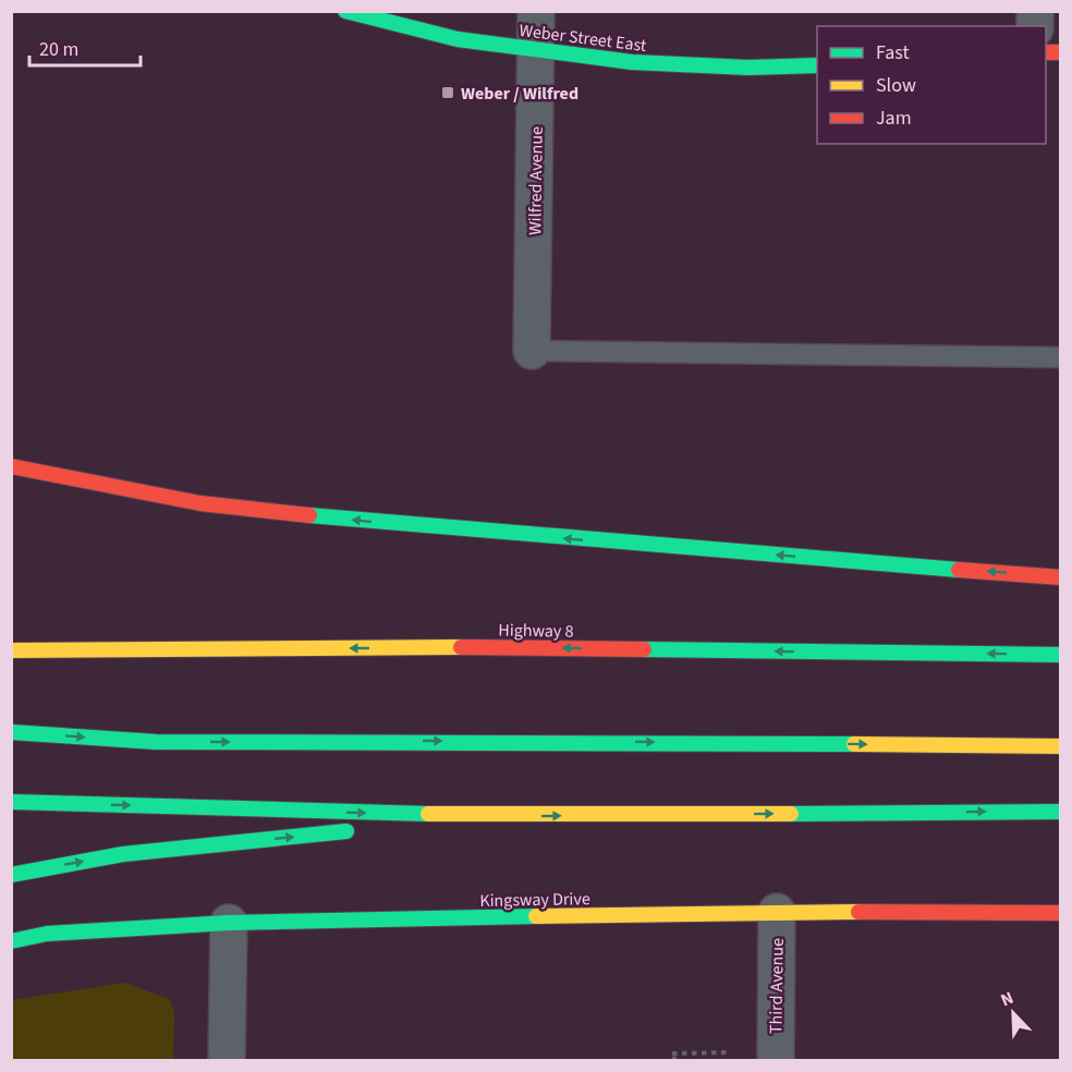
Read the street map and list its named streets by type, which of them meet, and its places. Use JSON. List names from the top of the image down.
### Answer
{
  "streets": {
    "main road": ["Weber Street East", "Highway 8", "Kingsway Drive"],
    "street": ["Wilfred Avenue", "Third Avenue"]
  },
  "crossings": [
    ["Weber Street East", "Wilfred Avenue"],
    ["Kingsway Drive", "Third Avenue"]
  ],
  "places": {
    "transit": ["Weber / Wilfred"]
  },
  "legend": ["Fast", "Slow", "Jam"],
  "scale_bar": "20 m",
  "north": "top left"
}
